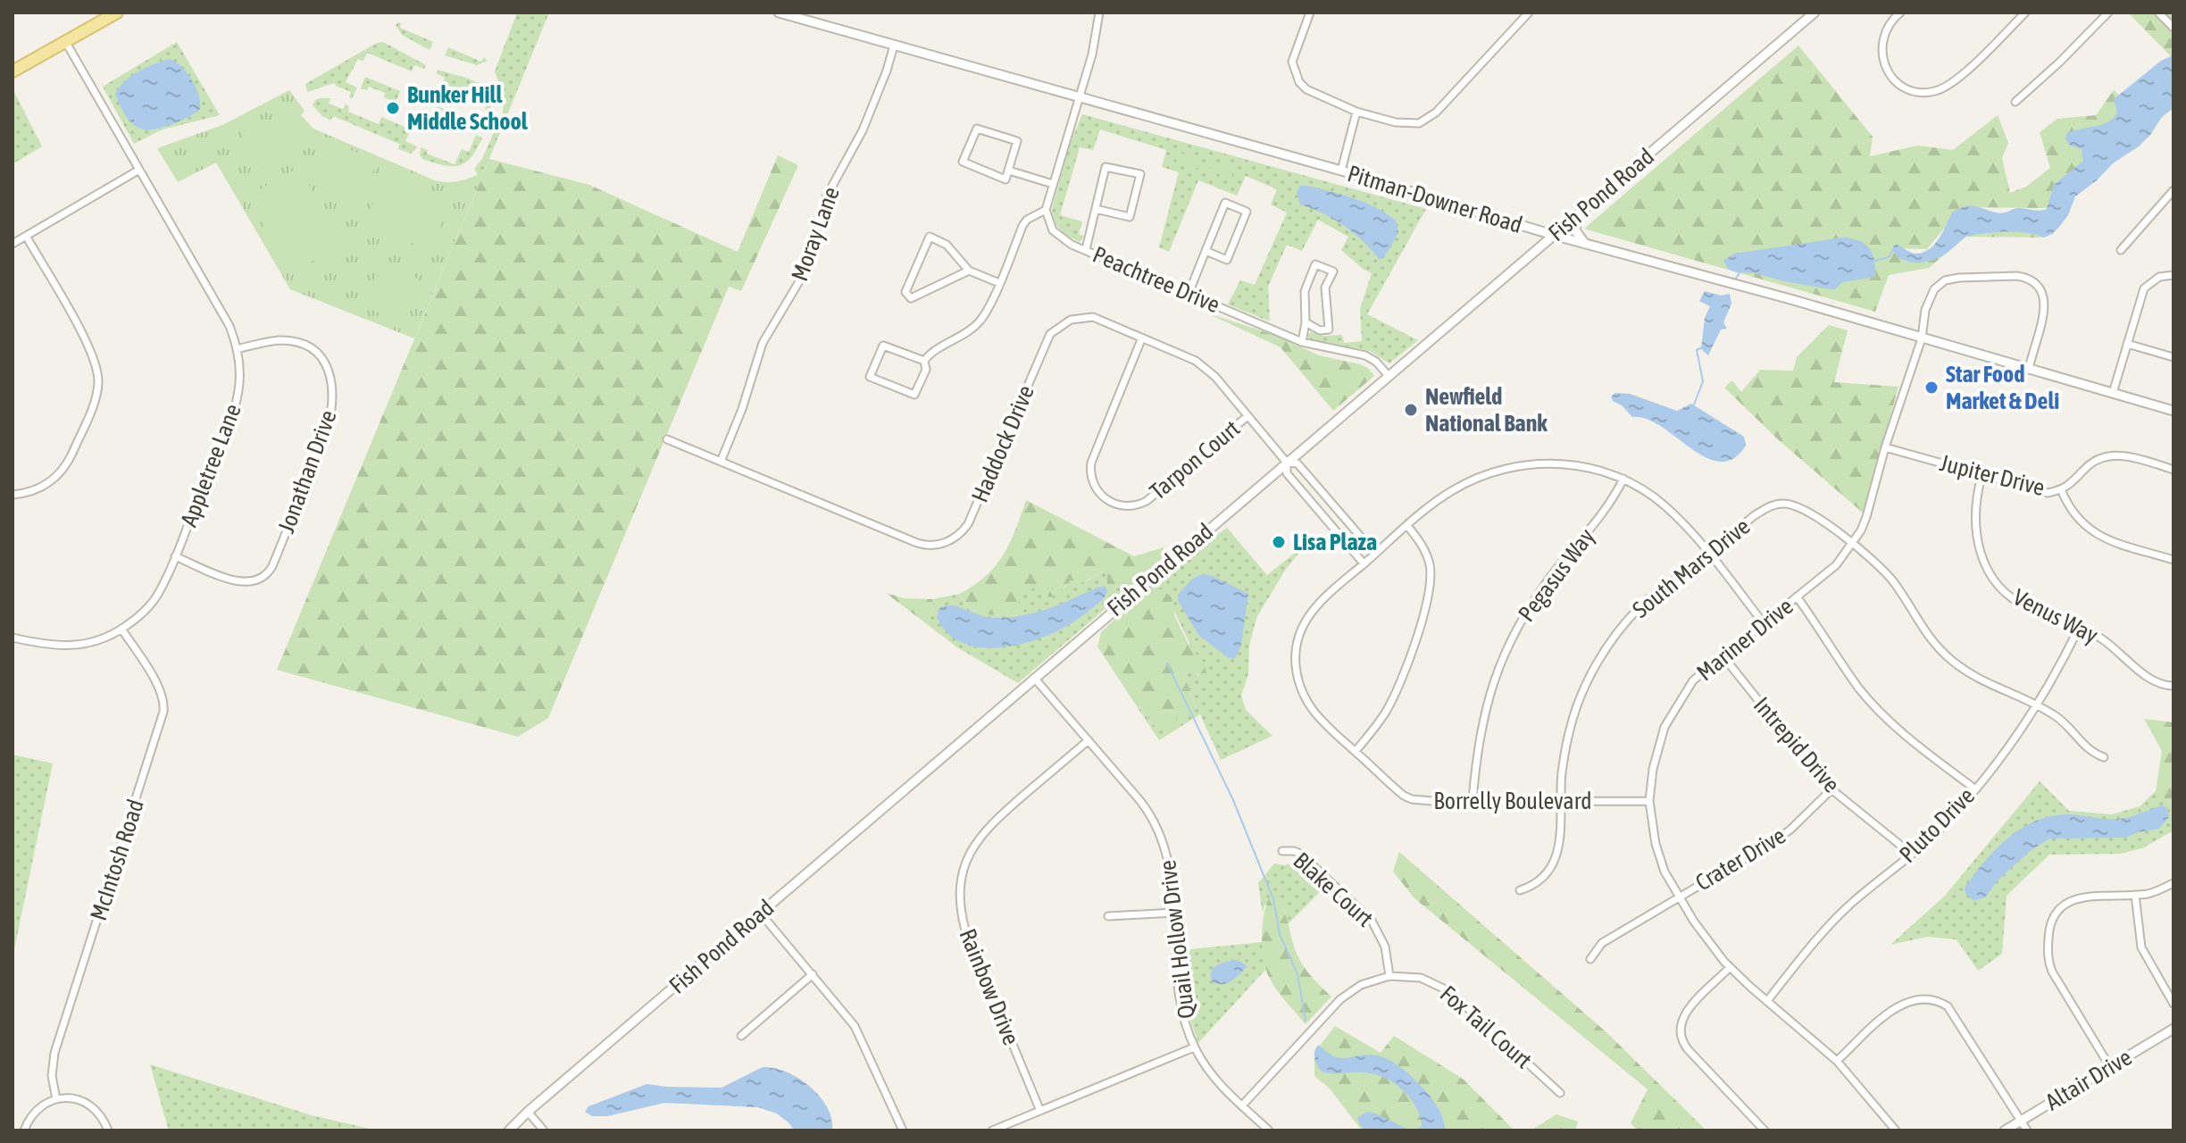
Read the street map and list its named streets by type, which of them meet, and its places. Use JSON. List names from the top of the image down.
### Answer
{
  "streets": {
    "street": [
      "Fish Pond Road",
      "Pitman-Downer Road",
      "Moray Lane",
      "Peachtree Drive",
      "Haddock Drive",
      "Tarpon Court",
      "Appletree Lane",
      "Jonathan Drive",
      "Jupiter Drive",
      "South Mars Drive",
      "Pegasus Way",
      "Venus Way",
      "Mariner Drive",
      "Intrepid Drive",
      "Borrelly Boulevard",
      "Pluto Drive",
      "Crater Drive",
      "McIntosh Road",
      "Blake Court",
      "Quail Hollow Drive",
      "Rainbow Drive",
      "Fox Tail Court",
      "Altair Drive"
    ]
  },
  "crossings": [
    ["Fish Pond Road", "Pitman-Downer Road"],
    ["Fish Pond Road", "Peachtree Drive"],
    ["Fish Pond Road", "Haddock Drive"],
    ["Fish Pond Road", "Quail Hollow Drive"],
    ["Pitman-Downer Road", "Moray Lane"],
    ["Pitman-Downer Road", "Mariner Drive"],
    ["Moray Lane", "Haddock Drive"],
    ["Haddock Drive", "Tarpon Court"],
    ["Appletree Lane", "Jonathan Drive"],
    ["Appletree Lane", "McIntosh Road"],
    ["Jupiter Drive", "Venus Way"],
    ["Jupiter Drive", "Mariner Drive"],
    ["South Mars Drive", "Mariner Drive"],
    ["South Mars Drive", "Borrelly Boulevard"],
    ["South Mars Drive", "Pluto Drive"],
    ["Pegasus Way", "Borrelly Boulevard"],
    ["Venus Way", "Pluto Drive"],
    ["Mariner Drive", "Intrepid Drive"],
    ["Mariner Drive", "Borrelly Boulevard"],
    ["Mariner Drive", "Pluto Drive"],
    ["Mariner Drive", "Crater Drive"],
    ["Intrepid Drive", "Pluto Drive"],
    ["Intrepid Drive", "Crater Drive"],
    ["Blake Court", "Fox Tail Court"],
    ["Quail Hollow Drive", "Rainbow Drive"],
    ["Quail Hollow Drive", "Fox Tail Court"]
  ],
  "places": [
    "Bunker Hill Middle School",
    "Star Food Market & Deli",
    "Newfield National Bank",
    "Lisa Plaza"
  ]
}
